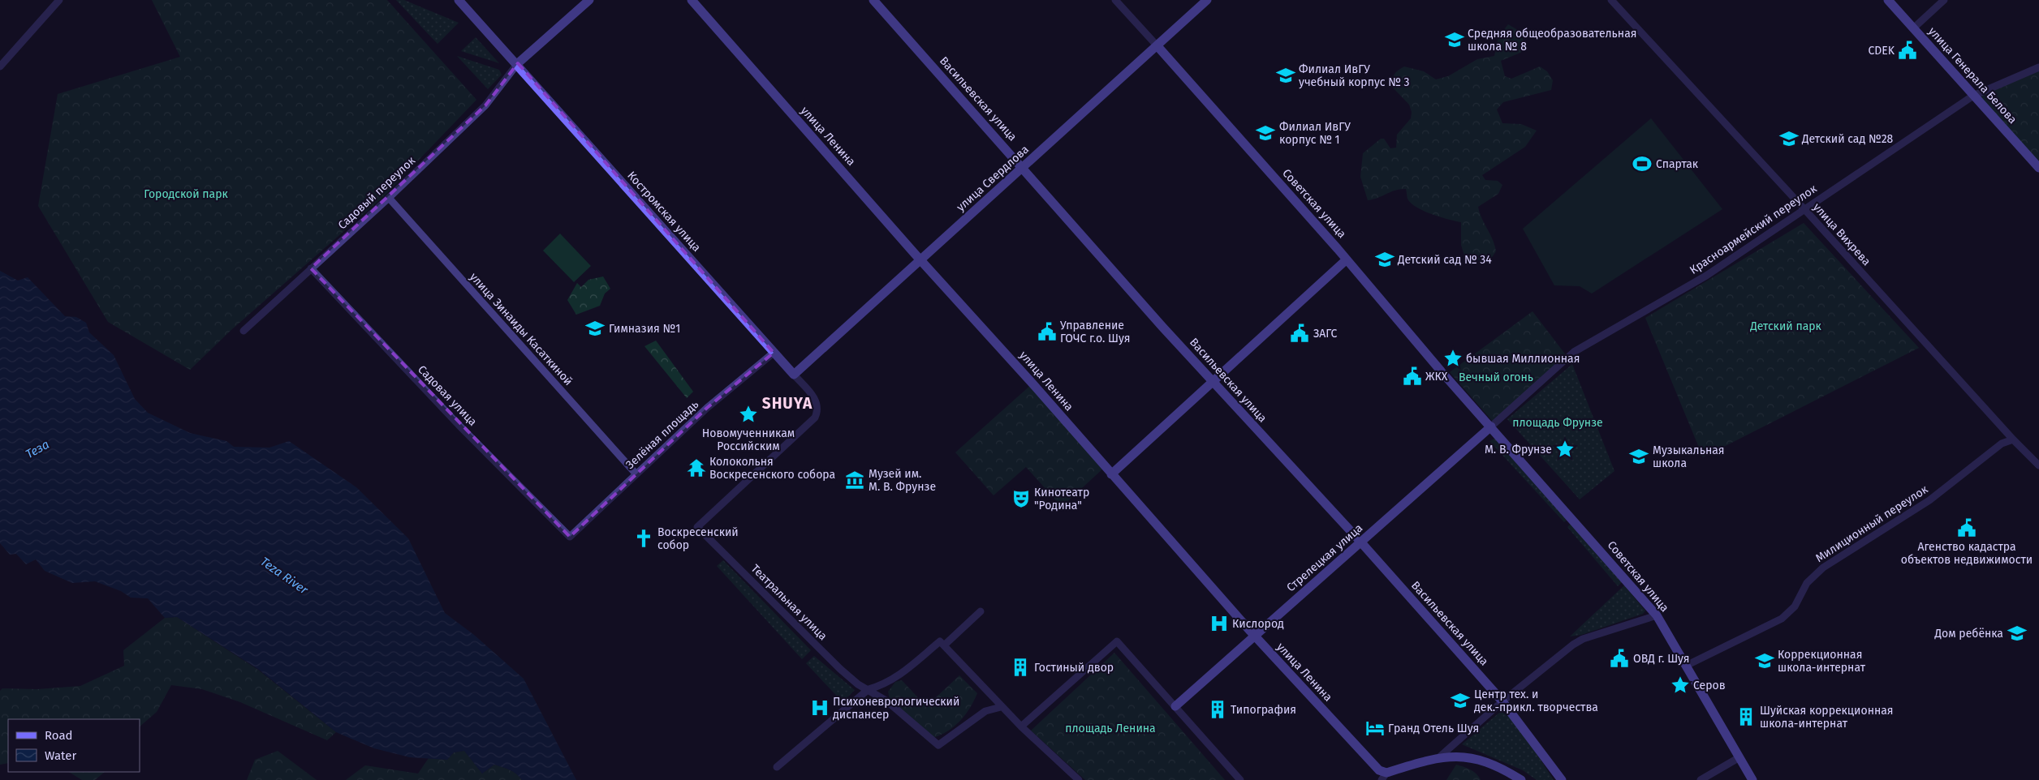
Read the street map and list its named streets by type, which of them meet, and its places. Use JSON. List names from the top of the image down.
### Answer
{
  "streets": {
    "street": [
      "улица Генерала Белова",
      "Васильевская улица",
      "улица Ленина",
      "улица Свердлова",
      "Садовый переулок",
      "Советская улица",
      "Костромская улица",
      "Красноармейский переулок",
      "улица Вихрева",
      "улица Зинаиды Касаткиной",
      "Садовая улица",
      "Зелёная площадь",
      "Милиционный переулок",
      "Стрелецкая улица",
      "Театральная улица"
    ]
  },
  "crossings": [
    ["улица Генерала Белова", "Красноармейский переулок"],
    ["Васильевская улица", "улица Свердлова"],
    ["Васильевская улица", "Стрелецкая улица"],
    ["улица Ленина", "улица Свердлова"],
    ["улица Ленина", "Стрелецкая улица"],
    ["улица Свердлова", "Советская улица"],
    ["улица Свердлова", "Костромская улица"],
    ["улица Свердлова", "Театральная улица"],
    ["Садовый переулок", "Костромская улица"],
    ["Садовый переулок", "улица Зинаиды Касаткиной"],
    ["Садовый переулок", "Садовая улица"],
    ["Советская улица", "Красноармейский переулок"],
    ["Советская улица", "Милиционный переулок"],
    ["Советская улица", "Стрелецкая улица"],
    ["Костромская улица", "Зелёная площадь"],
    ["Костромская улица", "Театральная улица"],
    ["Красноармейский переулок", "улица Вихрева"],
    ["Красноармейский переулок", "Стрелецкая улица"],
    ["улица Вихрева", "Милиционный переулок"],
    ["улица Зинаиды Касаткиной", "Зелёная площадь"],
    ["Садовая улица", "Зелёная площадь"]
  ],
  "districts": ["SHUYA"],
  "water": ["Теза", "Teza River"],
  "parks": [
    "Городской парк",
    "Детский парк",
    "Вечный огонь",
    "площадь Фрунзе",
    "площадь Ленина"
  ],
  "places": {
    "school or university": [
      "Средняя общеобразовательная школа № 8",
      "Филиал ИвГУ учебный корпус № 3",
      "Филиал ИвГУ корпус № 1",
      "Детский сад №28",
      "Детский сад № 34",
      "Гимназия №1",
      "Музыкальная школа",
      "Дом ребёнка",
      "Коррекционная школа-интернат",
      "Центр тех. и дек.-прикл. творчества"
    ],
    "public building": [
      "CDEK",
      "Управление ГОЧС г.о. Шуя",
      "ЗАГС",
      "ЖКХ",
      "Агенство кадастра объектов недвижимости",
      "ОВД г. Шуя"
    ],
    "sports": ["Спартак"],
    "place": [
      "бывшая Миллионная",
      "Новомученникам Российским",
      "М. В. Фрунзе",
      "Серов"
    ],
    "temple": ["Колокольня Воскресенского собора"],
    "museum": ["Музей им. М. В. Фрунзе"],
    "theatre": ["Кинотеатр \"Родина\""],
    "church": ["Воскресенский собор"],
    "hospital": ["Кислород", "Психоневрологический диспансер"],
    "building": ["Гостиный двор", "Типография", "Шуйская коррекционная школа-интернат"],
    "hotel": ["Гранд Отель Шуя"]
  },
  "legend": ["Road", "Water"]
}
